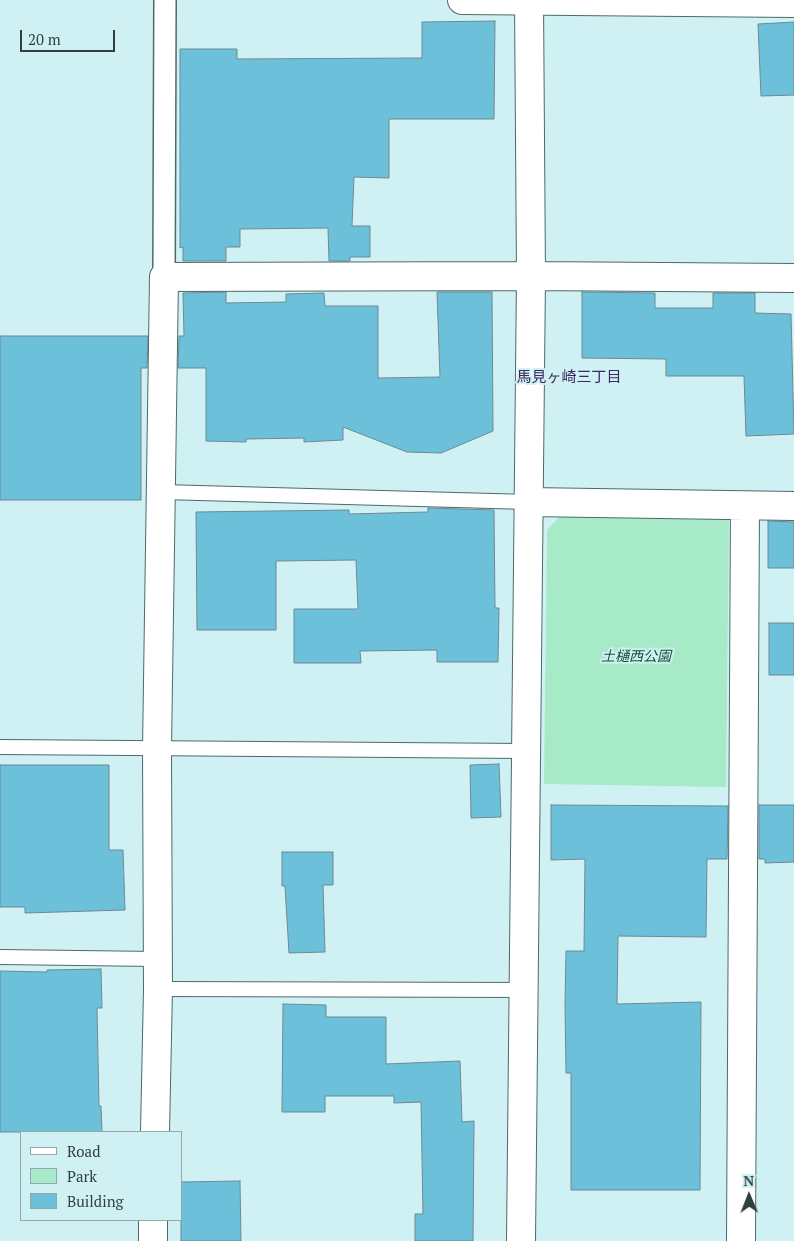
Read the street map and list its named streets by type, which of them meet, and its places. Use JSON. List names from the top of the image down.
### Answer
{
  "districts": ["馬見ヶ崎三丁目"],
  "parks": ["土樋西公園"],
  "legend": ["Road", "Park", "Building"],
  "scale_bar": "20 m",
  "north": "top"
}
